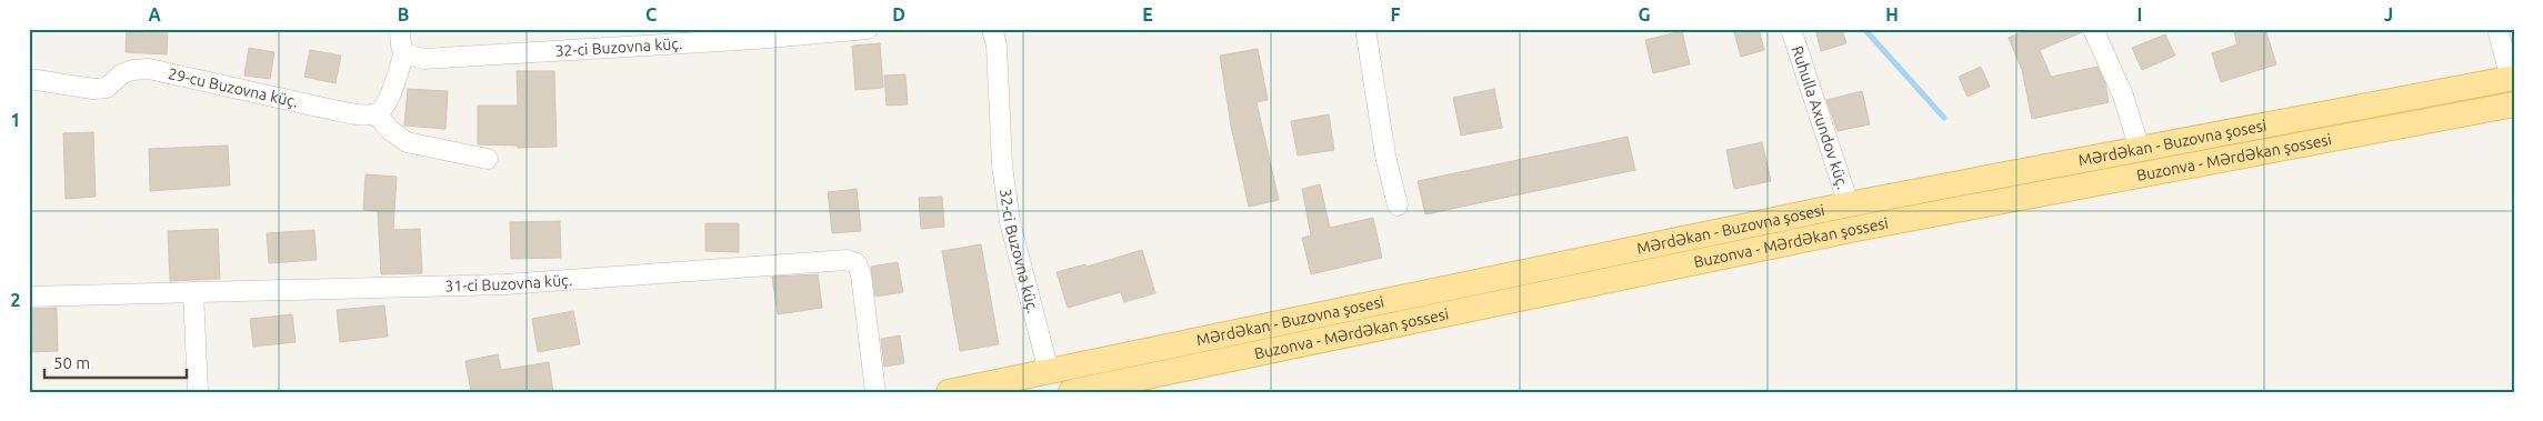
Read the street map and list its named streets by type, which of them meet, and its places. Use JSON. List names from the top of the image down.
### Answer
{
  "streets": {
    "main road": ["Mərdəkan - Buzovna şosesi", "Buzonva - Mərdəkan şossesi"],
    "street": [
      "32-ci Buzovna küç.",
      "29-cu Buzovna küç.",
      "Ruhulla Axundov küç.",
      "31-ci Buzovna küç."
    ]
  },
  "crossings": [
    ["32-ci Buzovna küç.", "Mərdəkan - Buzovna şosesi"],
    ["Ruhulla Axundov küç.", "Mərdəkan - Buzovna şosesi"]
  ],
  "scale_bar": "50 m",
  "grid": {
    "columns": [
      "A",
      "B",
      "C",
      "D",
      "E",
      "F",
      "G",
      "H",
      "I",
      "J"
    ],
    "rows": ["1", "2"]
  }
}
